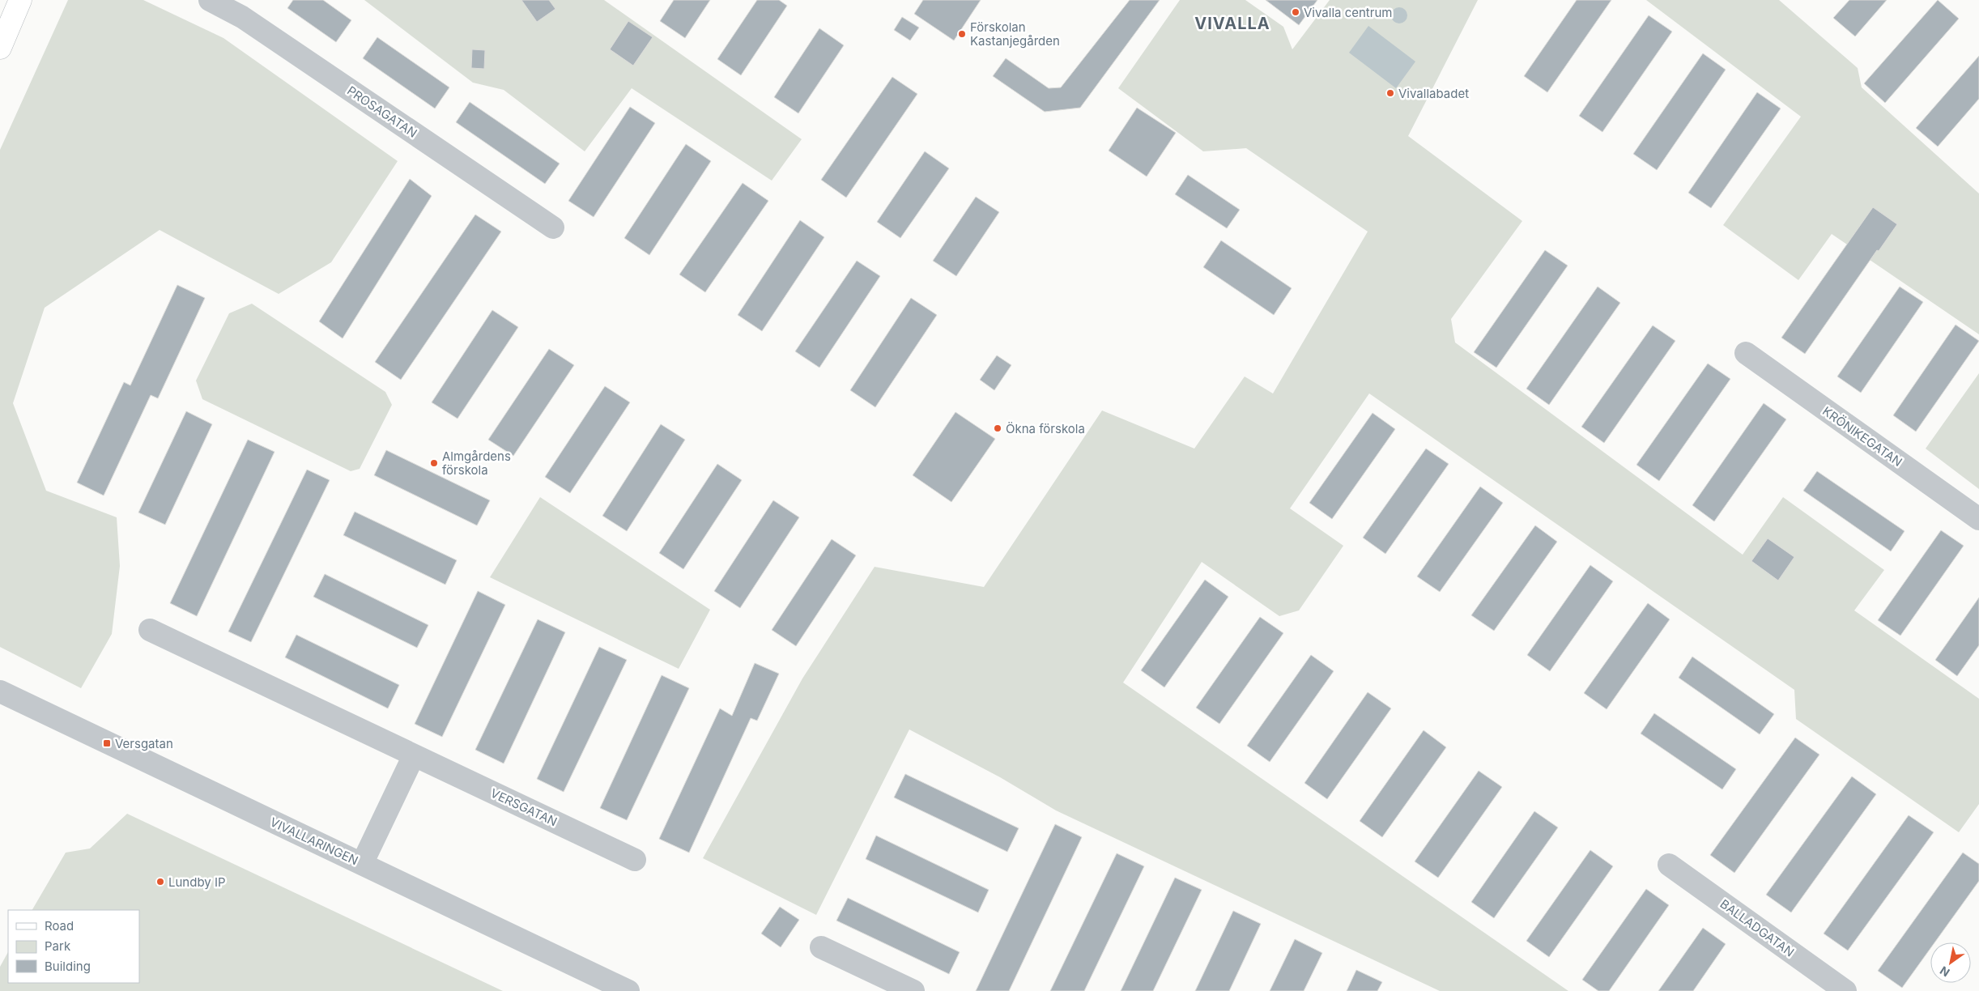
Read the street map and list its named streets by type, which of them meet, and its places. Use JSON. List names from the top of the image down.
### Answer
{
  "streets": {
    "street": [
      "PROSAGATAN",
      "KRÖNIKEGATAN",
      "VERSGATAN",
      "VIVALLARINGEN",
      "BALLADGATAN"
    ]
  },
  "districts": ["VIVALLA"],
  "places": {
    "other": [
      "Vivalla centrum",
      "Förskolan Kastanjegården",
      "Vivallabadet",
      "Ökna förskola",
      "Almgårdens förskola",
      "Lundby IP"
    ],
    "transit": ["Versgatan"]
  },
  "legend": ["Road", "Park", "Building"],
  "north": "bottom left"
}
